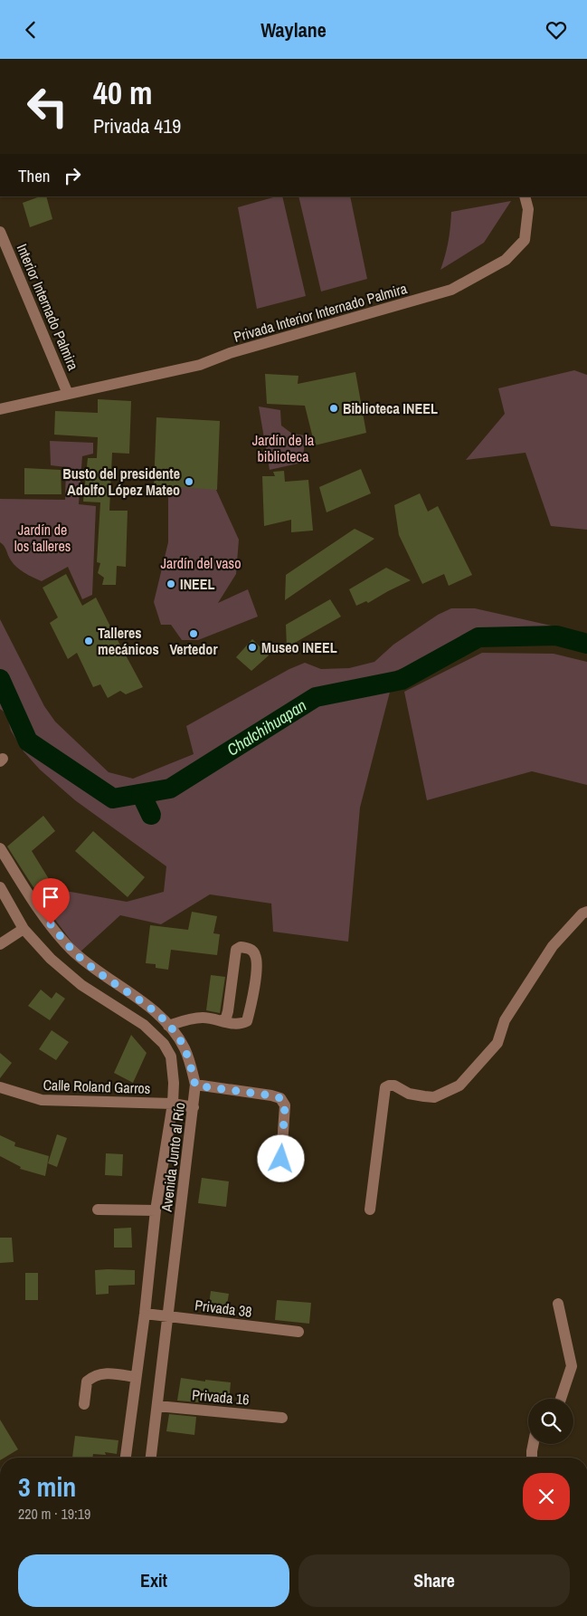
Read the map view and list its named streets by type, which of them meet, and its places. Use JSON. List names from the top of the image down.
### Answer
{
  "streets": {
    "street": [
      "Interior Internado Palmira",
      "Privada Interior Internado Palmira",
      "Calle Roland Garros",
      "Avenida Junto al Río",
      "Privada 38",
      "Privada 16"
    ]
  },
  "crossings": [
    ["Interior Internado Palmira", "Privada Interior Internado Palmira"],
    ["Calle Roland Garros", "Avenida Junto al Río"],
    ["Avenida Junto al Río", "Privada 38"],
    ["Avenida Junto al Río", "Privada 16"]
  ],
  "water": ["Chalchihuapan"],
  "parks": ["Jardín de la biblioteca", "Jardín de los talleres", "Jardín del vaso"],
  "places": [
    "Biblioteca INEEL",
    "Busto del presidente Adolfo López Mateo",
    "INEEL",
    "Vertedor",
    "Talleres mecánicos",
    "Museo INEEL"
  ],
  "page": {
    "header": "Waylane",
    "turn": ["40 m", "Privada 419"],
    "then": "Then",
    "heading": ["3 min", "220 m · 19:19"],
    "buttons": ["Exit", "Share"]
  }
}
